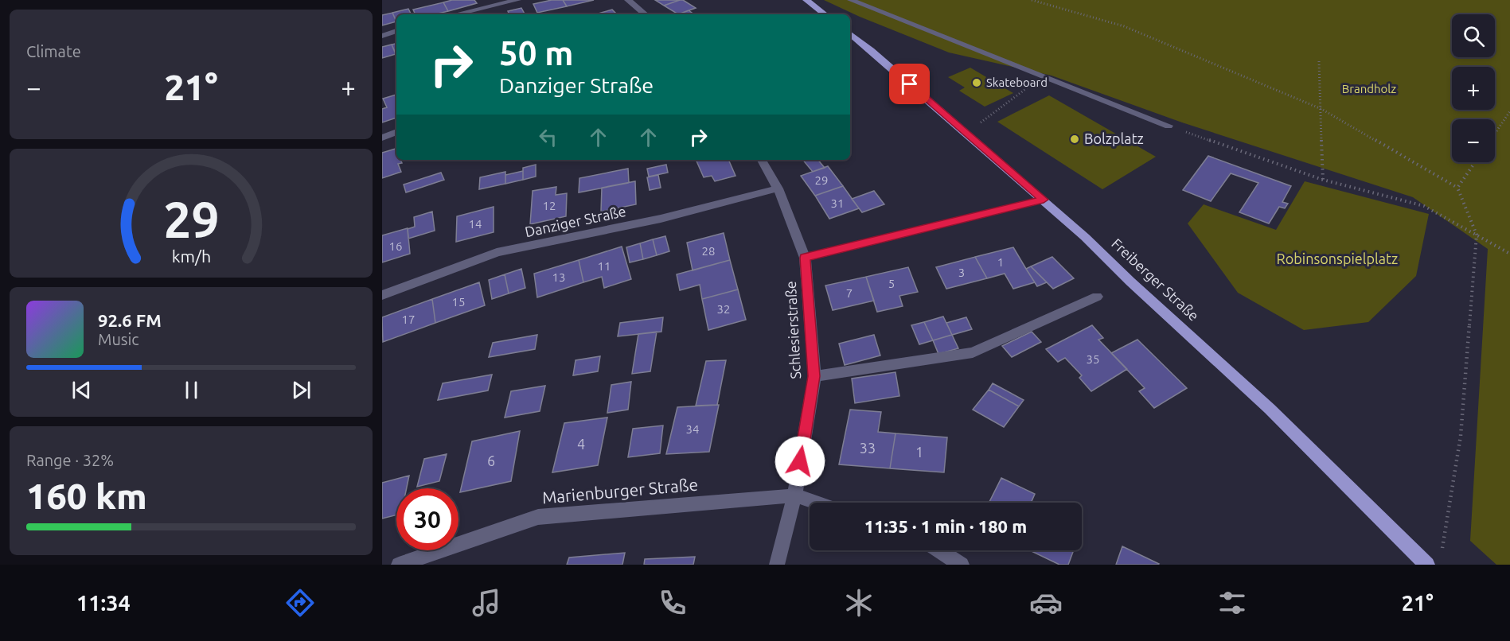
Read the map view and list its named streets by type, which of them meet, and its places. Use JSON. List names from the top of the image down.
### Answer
{
  "streets": {
    "main road": ["Freiberger Straße"],
    "street": ["Danziger Straße", "Schlesierstraße", "Marienburger Straße"]
  },
  "crossings": [
    ["Danziger Straße", "Schlesierstraße"],
    ["Schlesierstraße", "Marienburger Straße"]
  ],
  "parks": ["Brandholz", "Robinsonspielplatz"],
  "places": ["Skateboard", "Bolzplatz"],
  "house_numbers": [
    "29",
    "31",
    "12",
    "14",
    "16",
    "28",
    "1",
    "11",
    "3",
    "13",
    "5",
    "7",
    "15",
    "32",
    "17",
    "35",
    "34",
    "4",
    "33",
    "1",
    "6"
  ],
  "page": {
    "tile": [
      "Climate",
      ["Range · 32%", "160 km"]
    ],
    "map_buttons": ["+", "−"],
    "turn": ["50 m", "Danziger Straße"],
    "heat": ["−", "21°", "+"],
    "song": ["92.6 FM", "Music"],
    "limit": "30",
    "trip": "11:35 · 1 min · 180 m",
    "tabs": ["11:34", "21°"],
    "gauge": ["29", "km/h"]
  }
}
